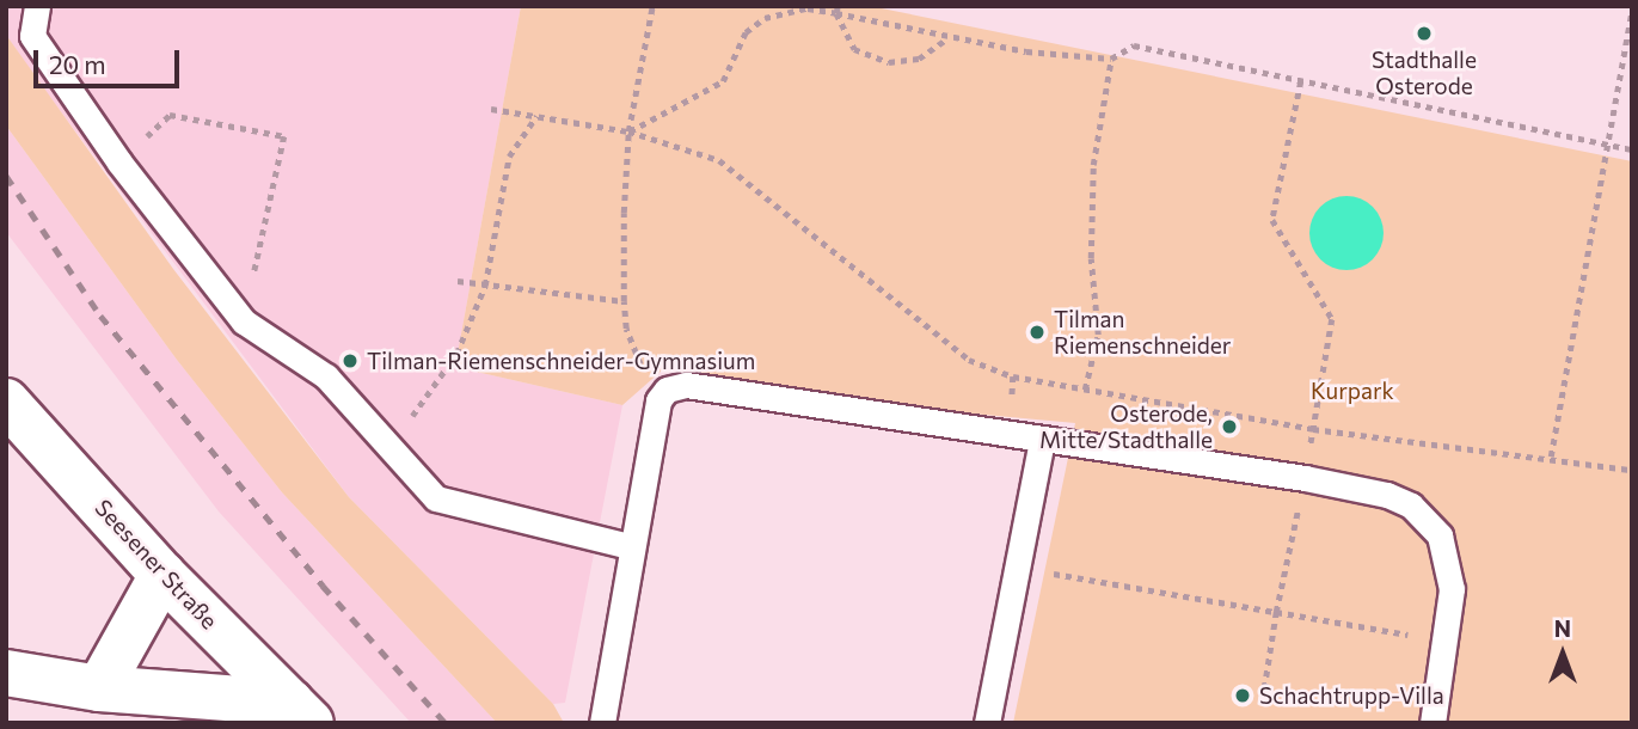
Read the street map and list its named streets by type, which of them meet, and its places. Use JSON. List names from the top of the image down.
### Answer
{
  "streets": {
    "street": ["Seesener Straße"]
  },
  "parks": ["Kurpark"],
  "places": [
    "Stadthalle Osterode",
    "Tilman Riemenschneider",
    "Tilman-Riemenschneider-Gymnasium",
    "Osterode, Mitte/Stadthalle",
    "Schachtrupp-Villa"
  ],
  "scale_bar": "20 m",
  "north": "top"
}
